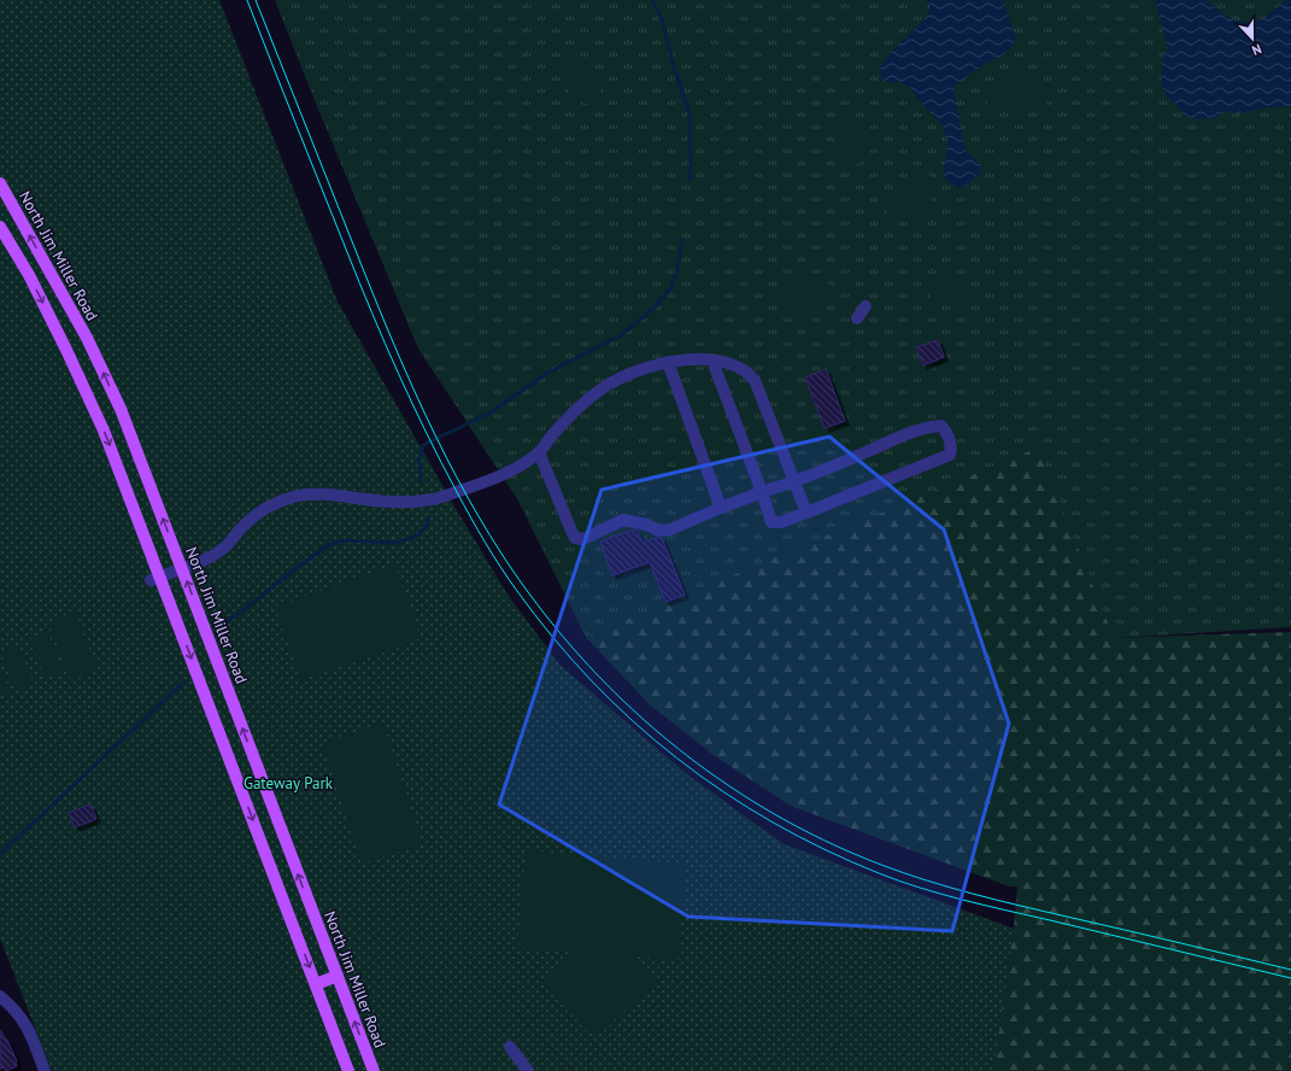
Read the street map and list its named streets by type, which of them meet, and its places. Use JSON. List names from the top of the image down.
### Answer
{
  "streets": {
    "main road": ["North Jim Miller Road"]
  },
  "parks": ["Gateway Park"],
  "north": "bottom"
}
